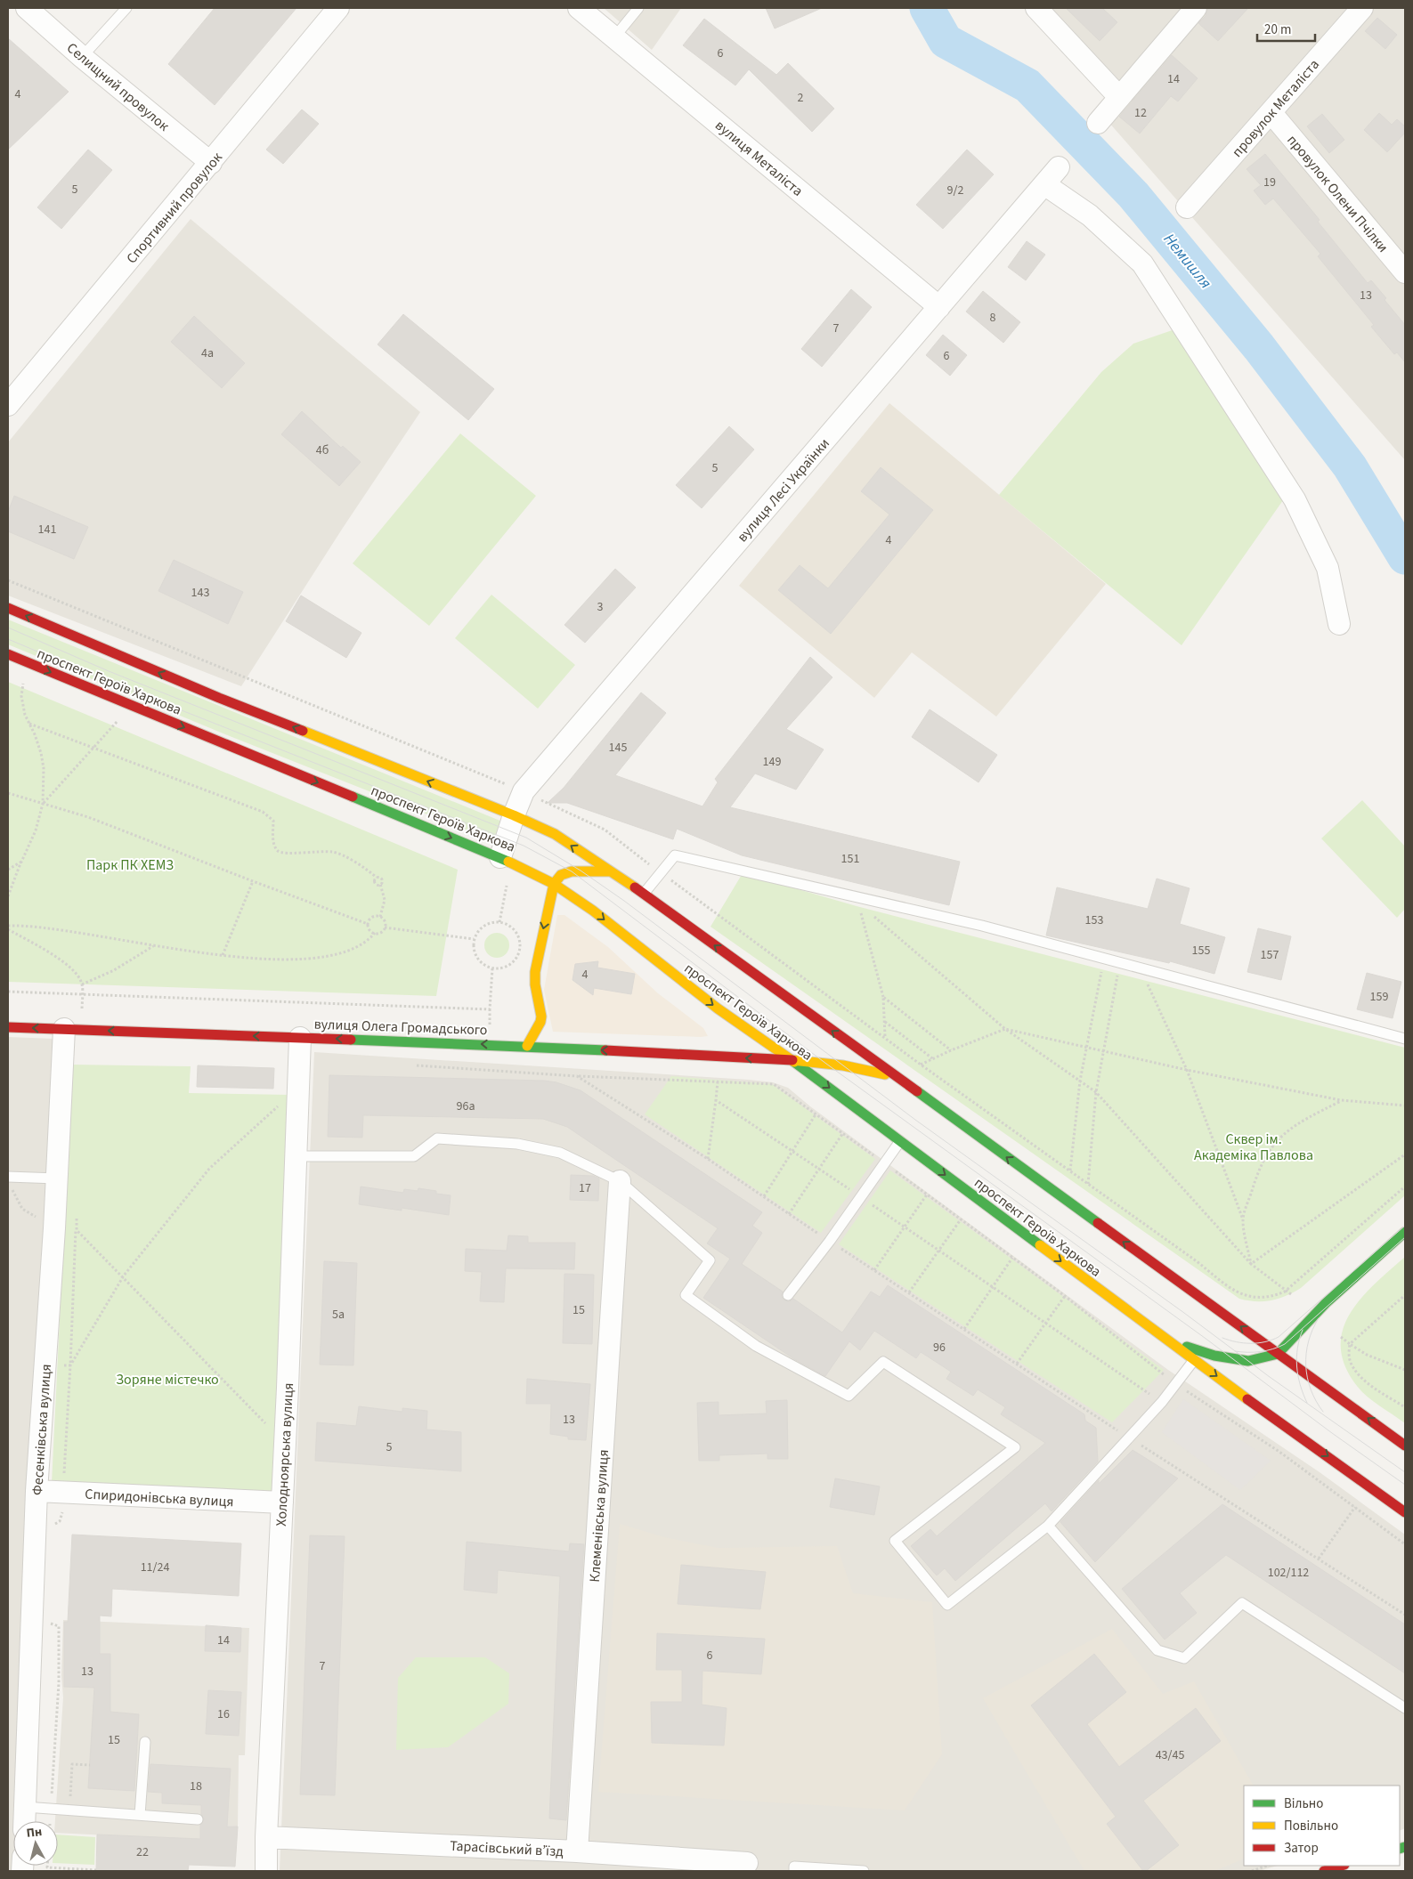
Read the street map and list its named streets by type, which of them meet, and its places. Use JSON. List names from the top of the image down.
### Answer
{
  "streets": {
    "main road": ["проспект Героїв Харкова", "вулиця Олега Громадського"],
    "street": [
      "Селищний провулок",
      "провулок Металіста",
      "вулиця Металіста",
      "провулок Олени Пчілки",
      "Спортивний провулок",
      "вулиця Лесі Українки",
      "Фесенківська вулиця",
      "Холодноярська вулиця",
      "Спиридонівська вулиця",
      "Клеменівська вулиця",
      "Тарасівський в’їзд"
    ]
  },
  "crossings": [
    ["Селищний провулок", "Спортивний провулок"],
    ["провулок Металіста", "провулок Олени Пчілки"],
    ["вулиця Металіста", "вулиця Лесі Українки"],
    ["вулиця Лесі Українки", "проспект Героїв Харкова"],
    ["проспект Героїв Харкова", "вулиця Олега Громадського"],
    ["вулиця Олега Громадського", "Фесенківська вулиця"],
    ["вулиця Олега Громадського", "Холодноярська вулиця"],
    ["Фесенківська вулиця", "Спиридонівська вулиця"],
    ["Холодноярська вулиця", "Спиридонівська вулиця"],
    ["Холодноярська вулиця", "Тарасівський в’їзд"],
    ["Клеменівська вулиця", "Тарасівський в’їзд"]
  ],
  "one_way": ["вулиця Олега Громадського"],
  "water": ["Немишля"],
  "parks": ["Парк ПК ХЕМЗ", "Сквер ім. Академіка Павлова", "Зоряне містечко"],
  "house_numbers": [
    "6",
    "14",
    "4",
    "2",
    "12",
    "19",
    "5",
    "9/2",
    "13",
    "8",
    "7",
    "4а",
    "6",
    "4б",
    "5",
    "141",
    "4",
    "143",
    "3",
    "145",
    "149",
    "151",
    "153",
    "155",
    "157",
    "4",
    "159",
    "96а",
    "17",
    "15",
    "5а",
    "96",
    "13",
    "5",
    "11/24",
    "102/112",
    "14",
    "6",
    "7",
    "13",
    "16",
    "15",
    "43/45",
    "18",
    "22"
  ],
  "legend": ["Вільно", "Повільно", "Затор"],
  "scale_bar": "20 m",
  "north": "top"
}
